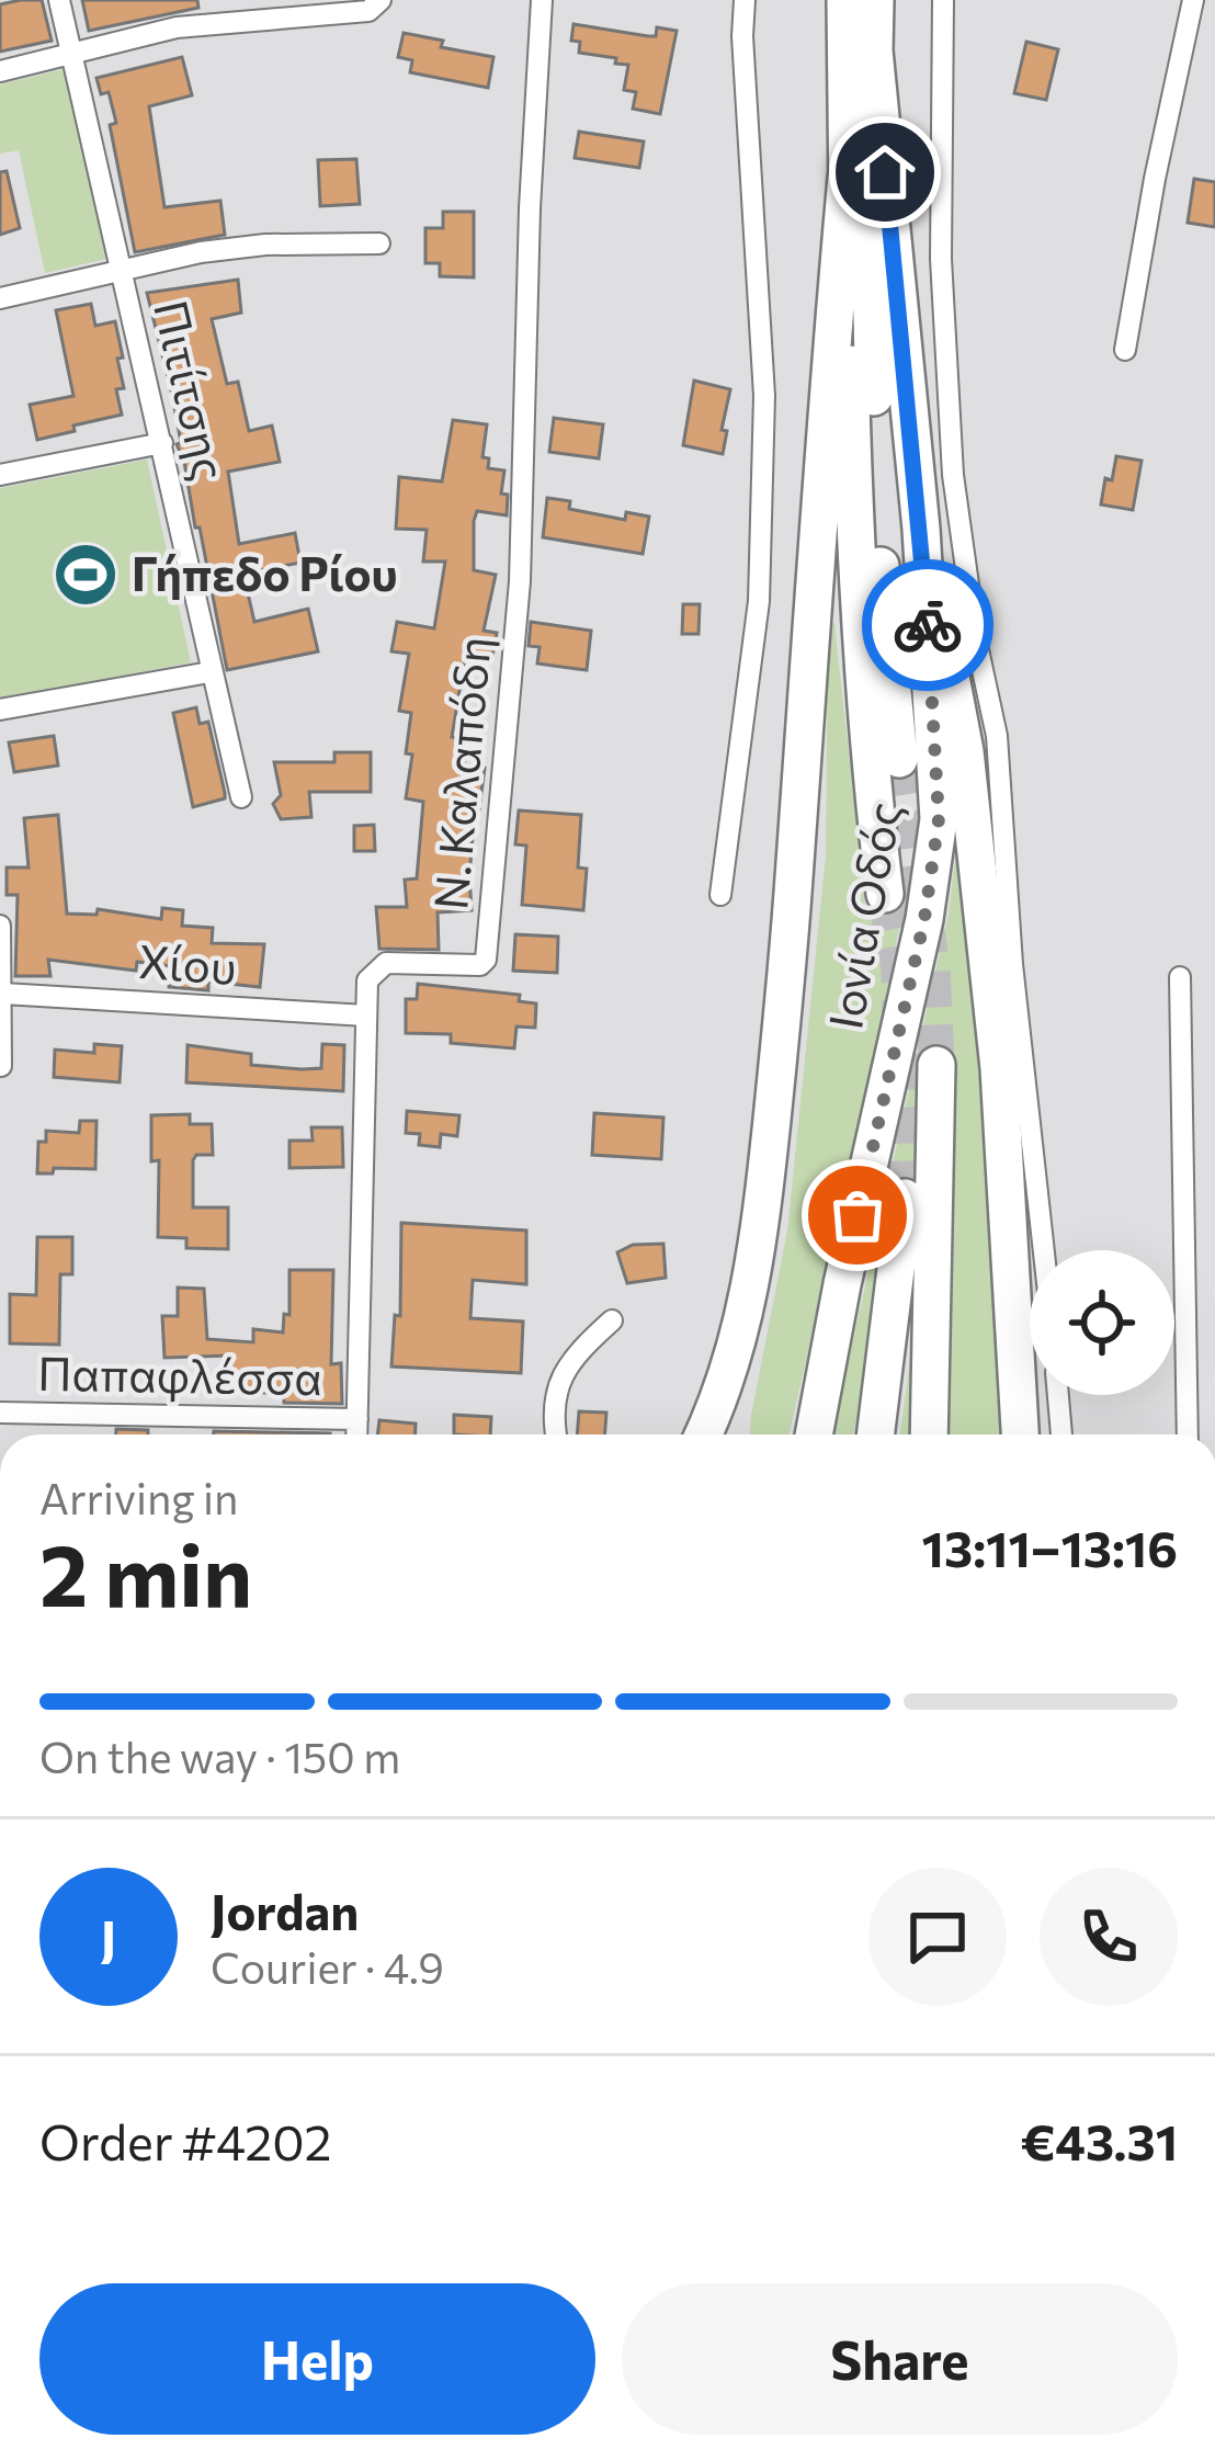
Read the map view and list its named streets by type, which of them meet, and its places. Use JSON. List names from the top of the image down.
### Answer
{
  "streets": {
    "highway": ["Ιονία Οδός"],
    "street": [
      "Πιτίτσης",
      "Ν. Καλαπόδη",
      "Χίου",
      "Παπαφλέσσα"
    ]
  },
  "crossings": [
    ["Ν. Καλαπόδη", "Χίου"],
    ["Ν. Καλαπόδη", "Παπαφλέσσα"]
  ],
  "places": {
    "sports": ["Γήπεδο Ρίου"]
  },
  "page": {
    "heading": ["2 min", "Arriving in", "13:11–13:16"],
    "panel": [
      "Jordan",
      "Courier · 4.9",
      "Order #4202",
      "€43.31"
    ],
    "bar": "On the way · 150 m",
    "round": "J",
    "buttons": ["Help", "Share"]
  }
}
